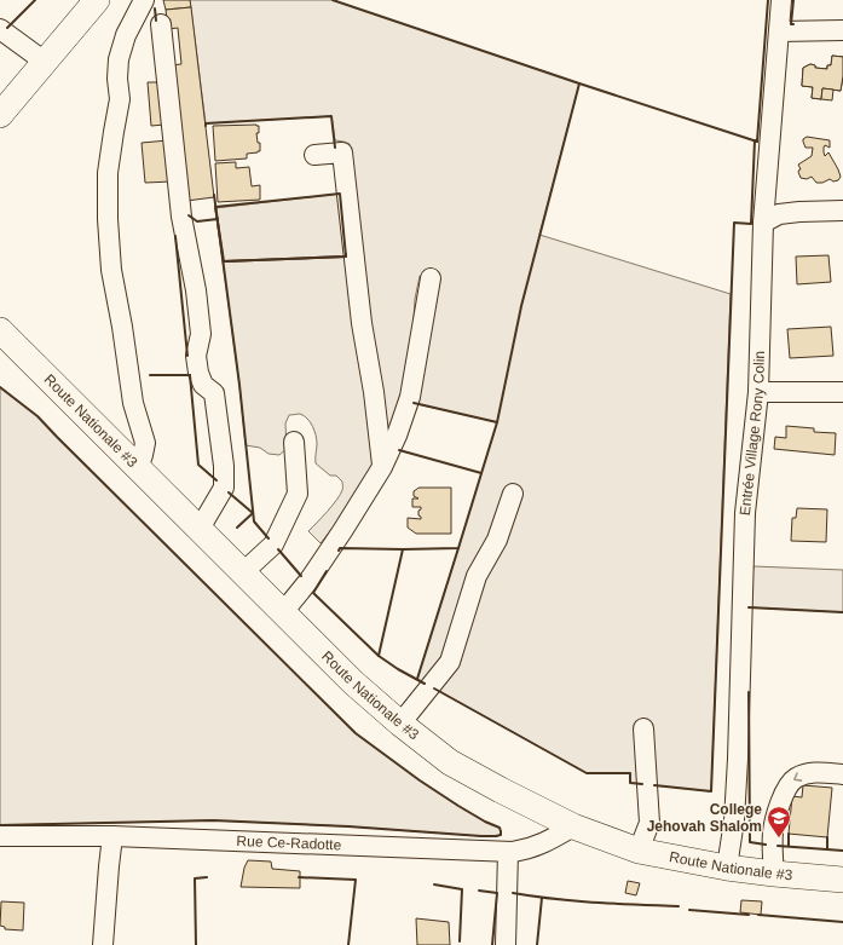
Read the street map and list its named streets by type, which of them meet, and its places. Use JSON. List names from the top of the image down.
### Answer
{
  "streets": {
    "main road": ["Route Nationale #3"],
    "street": ["Entrée Village Rony Colin", "Rue Ce-Radotte"]
  },
  "crossings": [
    ["Route Nationale #3", "Entrée Village Rony Colin"],
    ["Route Nationale #3", "Rue Ce-Radotte"]
  ],
  "places": {
    "school or university": ["College Jehovah Shalom"]
  }
}
